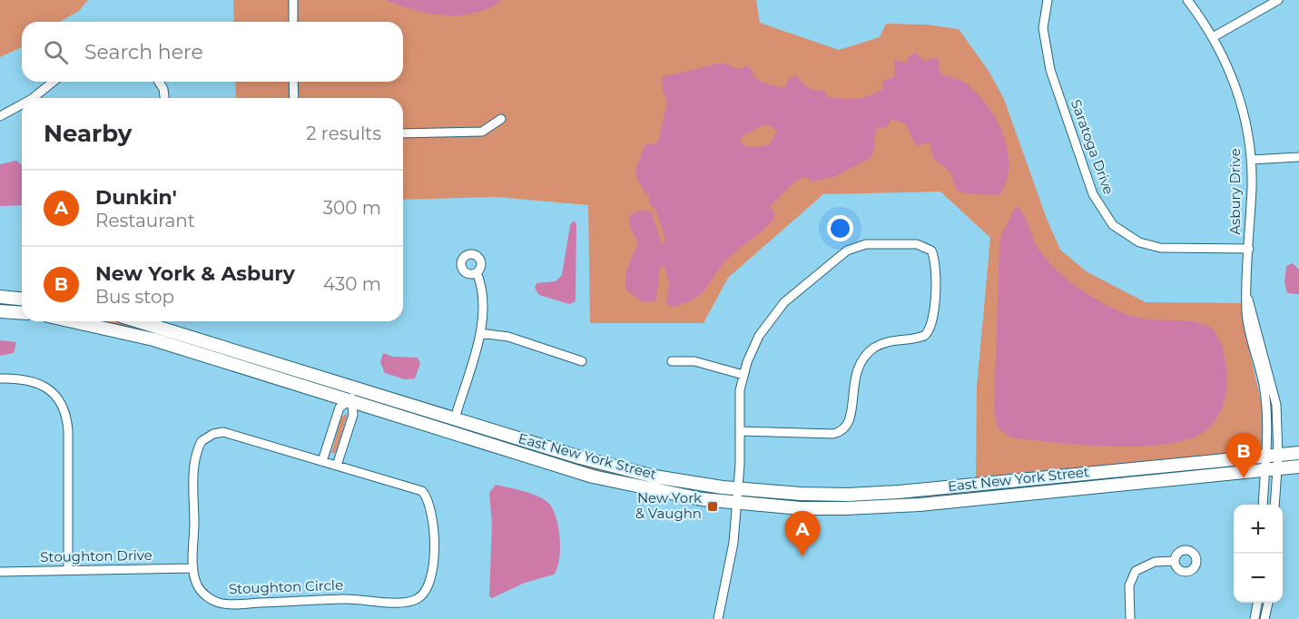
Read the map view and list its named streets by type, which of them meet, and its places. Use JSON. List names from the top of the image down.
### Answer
{
  "streets": {
    "main road": ["East New York Street"],
    "street": [
      "Saratoga Drive",
      "Asbury Drive",
      "Stoughton Drive",
      "Stoughton Circle"
    ]
  },
  "crossings": [
    ["Saratoga Drive", "Asbury Drive"],
    ["Asbury Drive", "East New York Street"],
    ["Stoughton Drive", "Stoughton Circle"]
  ],
  "places": {
    "transit": ["New York & Vaughn"]
  },
  "page": {
    "search": "Search here",
    "heading": ["Nearby", "2 results"],
    "list": [
      {
        "mark": "A",
        "name": "Dunkin'",
        "note": "Restaurant",
        "value": "300 m"
      },
      {
        "mark": "B",
        "name": "New York & Asbury",
        "note": "Bus stop",
        "value": "430 m"
      }
    ],
    "pins": ["B", "A"],
    "map_buttons": ["+", "−"]
  }
}
